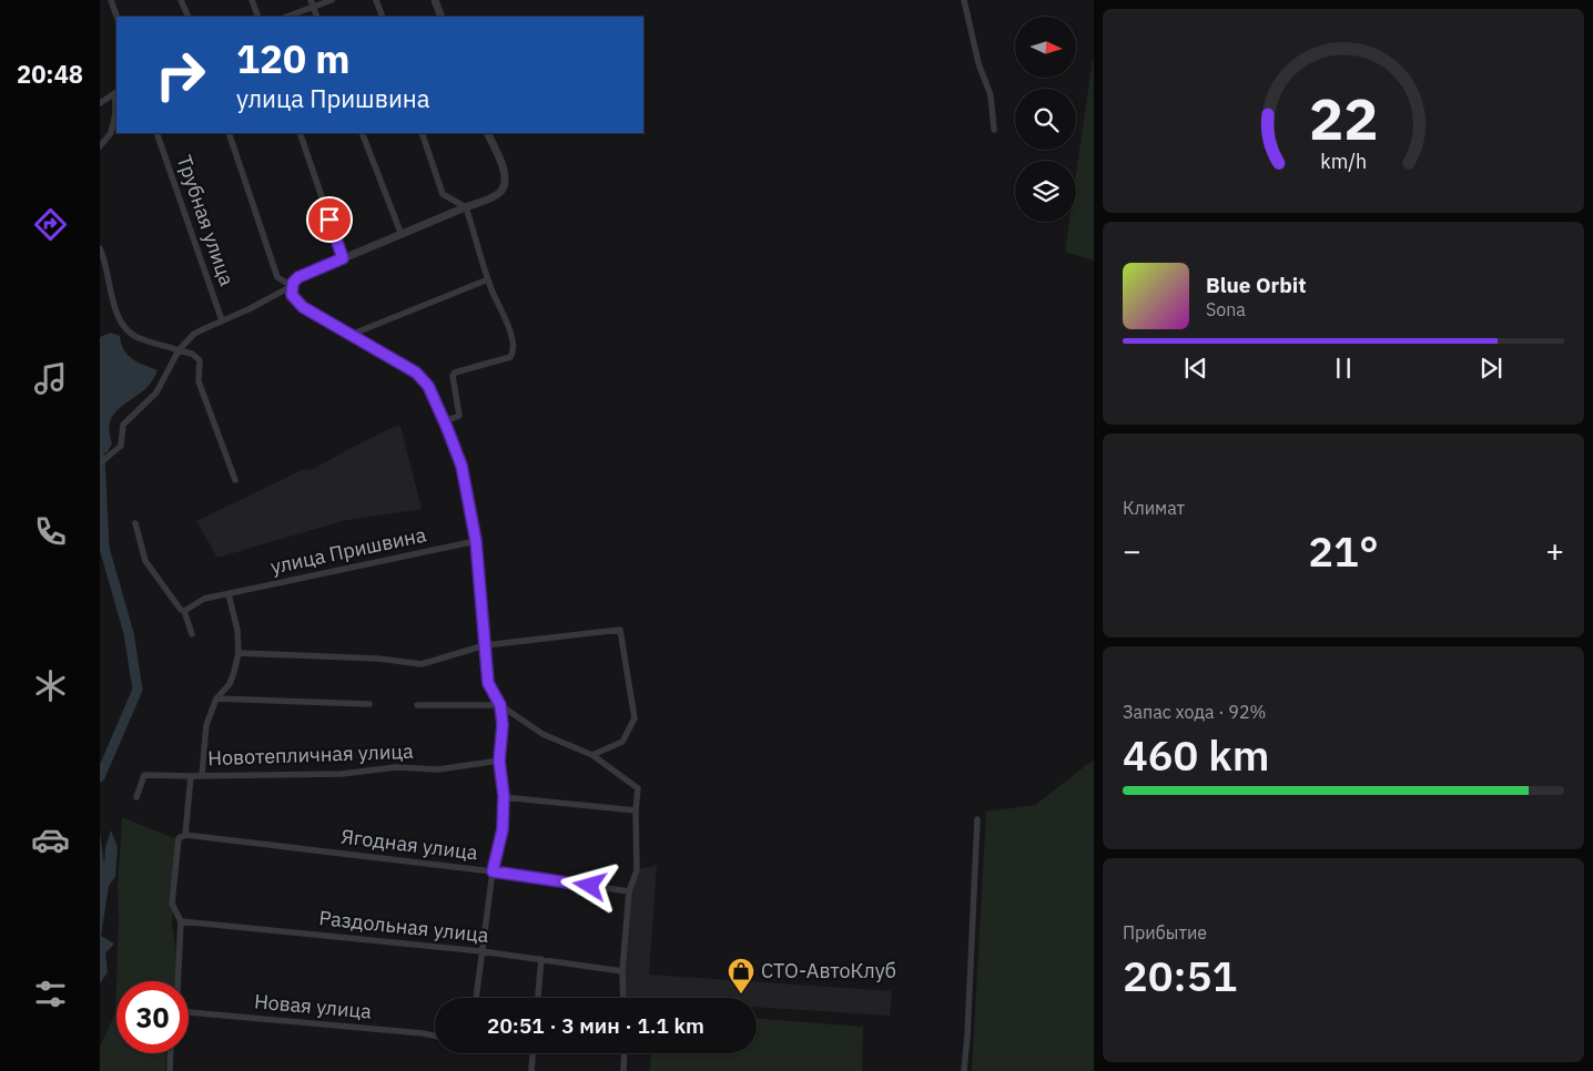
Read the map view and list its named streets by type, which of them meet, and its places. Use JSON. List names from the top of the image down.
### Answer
{
  "streets": {
    "street": [
      "Трубная улица",
      "улица Пришвина",
      "Новотепличная улица",
      "Ягодная улица",
      "Раздольная улица",
      "Новая улица"
    ]
  },
  "places": {
    "shop": ["СТО-АвтоКлуб"]
  },
  "north": "right",
  "page": {
    "tabs": "20:48",
    "turn": ["120 m", "улица Пришвина"],
    "song": ["Blue Orbit", "Sona"],
    "tile": [
      "Климат",
      ["Запас хода · 92%", "460 km"],
      ["Прибытие", "20:51"]
    ],
    "heat": ["−", "21°", "+"],
    "limit": "30",
    "trip": "20:51 · 3 мин · 1.1 km",
    "gauge": ["22", "km/h"]
  }
}
